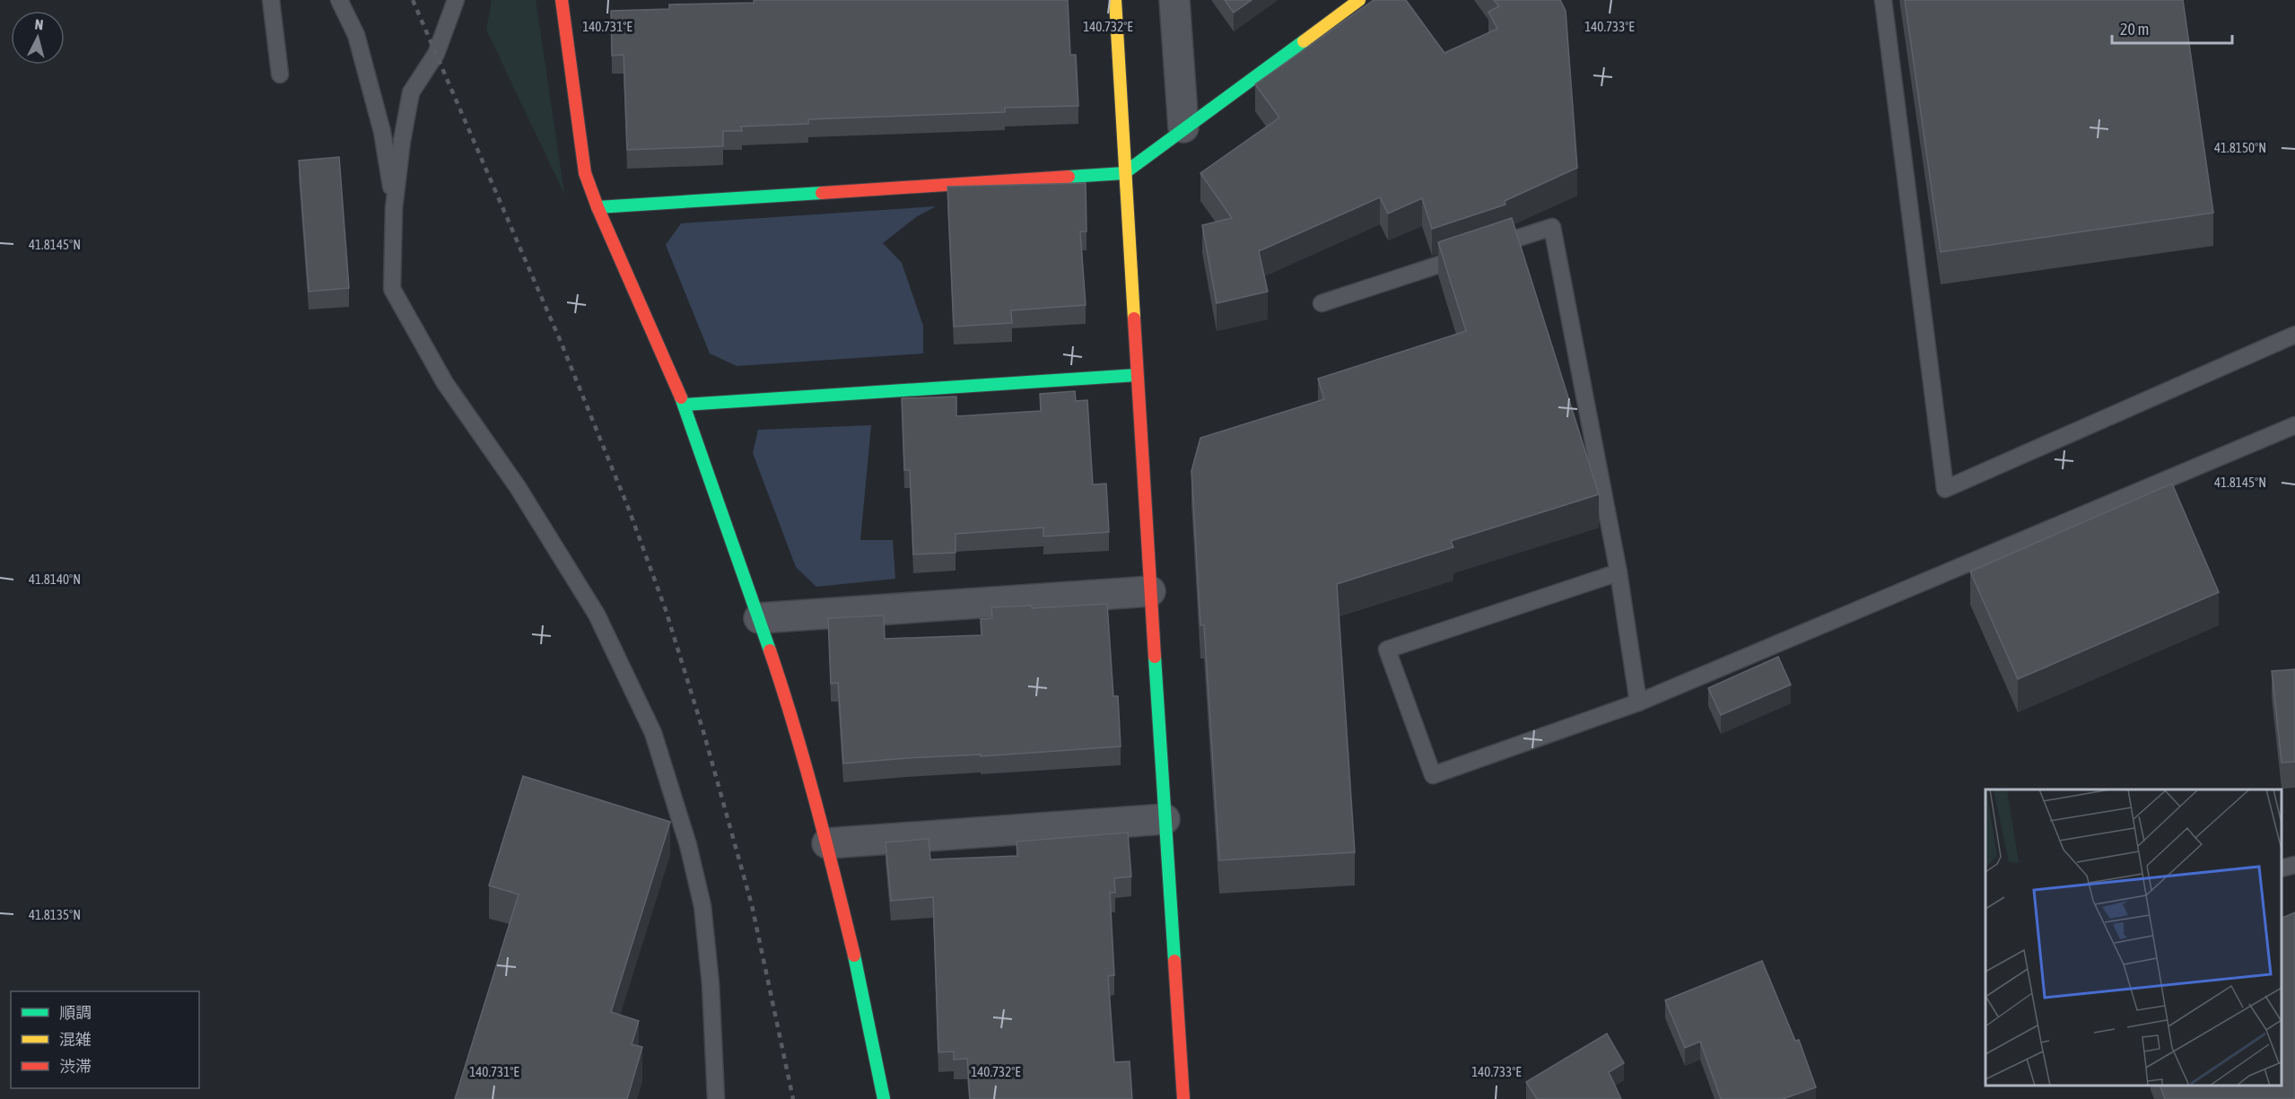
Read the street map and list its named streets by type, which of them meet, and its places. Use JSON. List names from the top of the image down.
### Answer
{
  "legend": ["順調", "混雑", "渋滞"],
  "scale_bar": "20 m",
  "north": "top",
  "coordinates": [
    "140.731°E",
    "140.732°E",
    "140.733°E",
    "41.8150°N",
    "41.8145°N",
    "41.8140°N",
    "41.8135°N"
  ]
}
